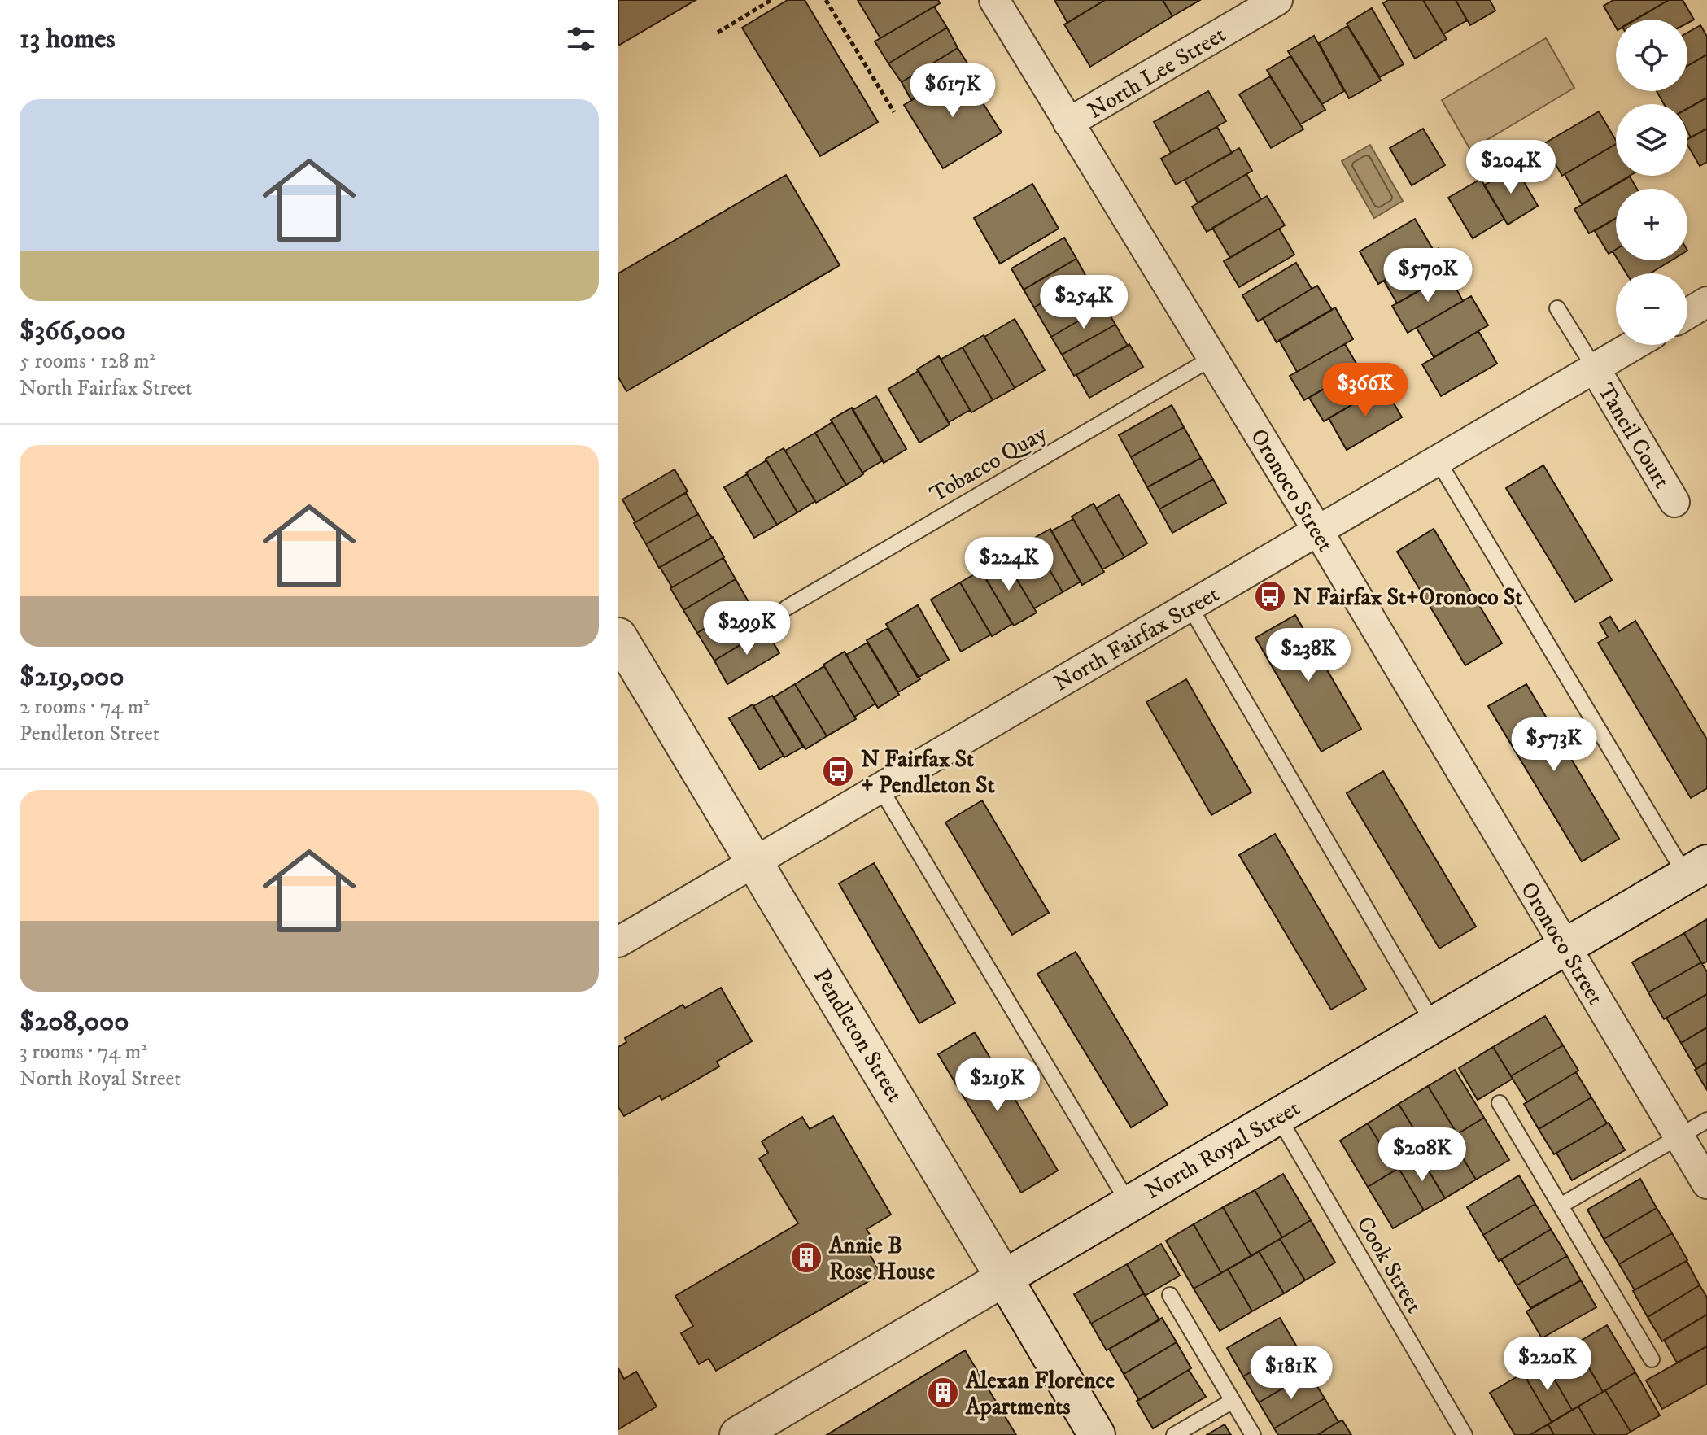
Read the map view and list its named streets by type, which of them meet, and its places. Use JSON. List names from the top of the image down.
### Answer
{
  "streets": {
    "street": [
      "North Lee Street",
      "Tancil Court",
      "Oronoco Street",
      "North Fairfax Street",
      "Pendleton Street",
      "North Royal Street"
    ],
    "lane": ["Tobacco Quay", "Cook Street"]
  },
  "crossings": [
    ["North Lee Street", "Oronoco Street"],
    ["Tancil Court", "North Fairfax Street"],
    ["Tobacco Quay", "Oronoco Street"],
    ["Oronoco Street", "North Fairfax Street"],
    ["Oronoco Street", "North Royal Street"],
    ["North Fairfax Street", "Pendleton Street"],
    ["Pendleton Street", "North Royal Street"],
    ["North Royal Street", "Cook Street"]
  ],
  "places": {
    "bus stop": ["N Fairfax St+Oronoco St", "N Fairfax St + Pendleton St"],
    "building": ["Annie B Rose House", "Alexan Florence Apartments"]
  },
  "page": {
    "heading": "13 homes",
    "map_buttons": ["+", "−"],
    "price": [
      "$617K",
      "$204K",
      "$570K",
      "$254K",
      "$366K",
      "$224K",
      "$299K",
      "$238K",
      "$573K",
      "$219K",
      "$208K",
      "$220K",
      "$181K"
    ],
    "list": [
      {
        "name": "$366,000",
        "note": "5 rooms · 128 m² · North Fairfax Street"
      },
      {
        "name": "$219,000",
        "note": "2 rooms · 74 m² · Pendleton Street"
      },
      {
        "name": "$208,000",
        "note": "3 rooms · 74 m² · North Royal Street"
      }
    ]
  }
}
